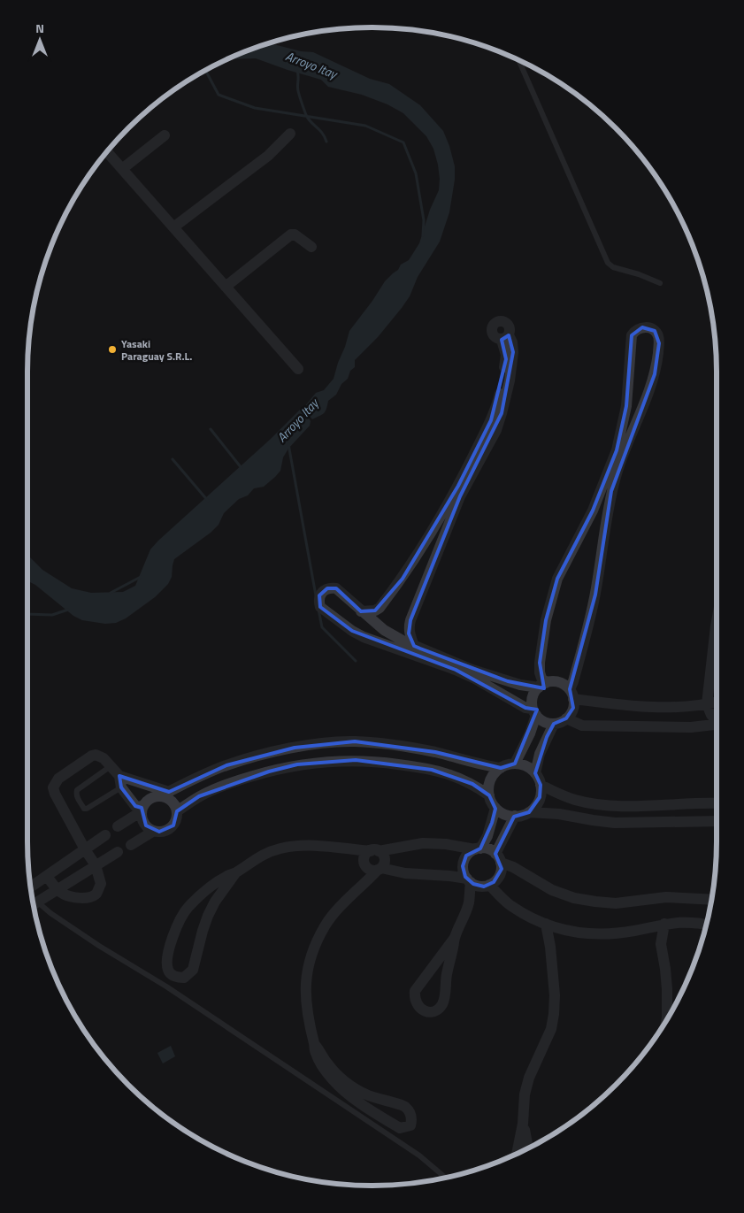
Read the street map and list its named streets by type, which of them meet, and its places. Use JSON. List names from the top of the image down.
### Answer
{
  "water": ["Arroyo Itay"],
  "places": ["Yasaki Paraguay S.R.L."],
  "north": "top"
}
